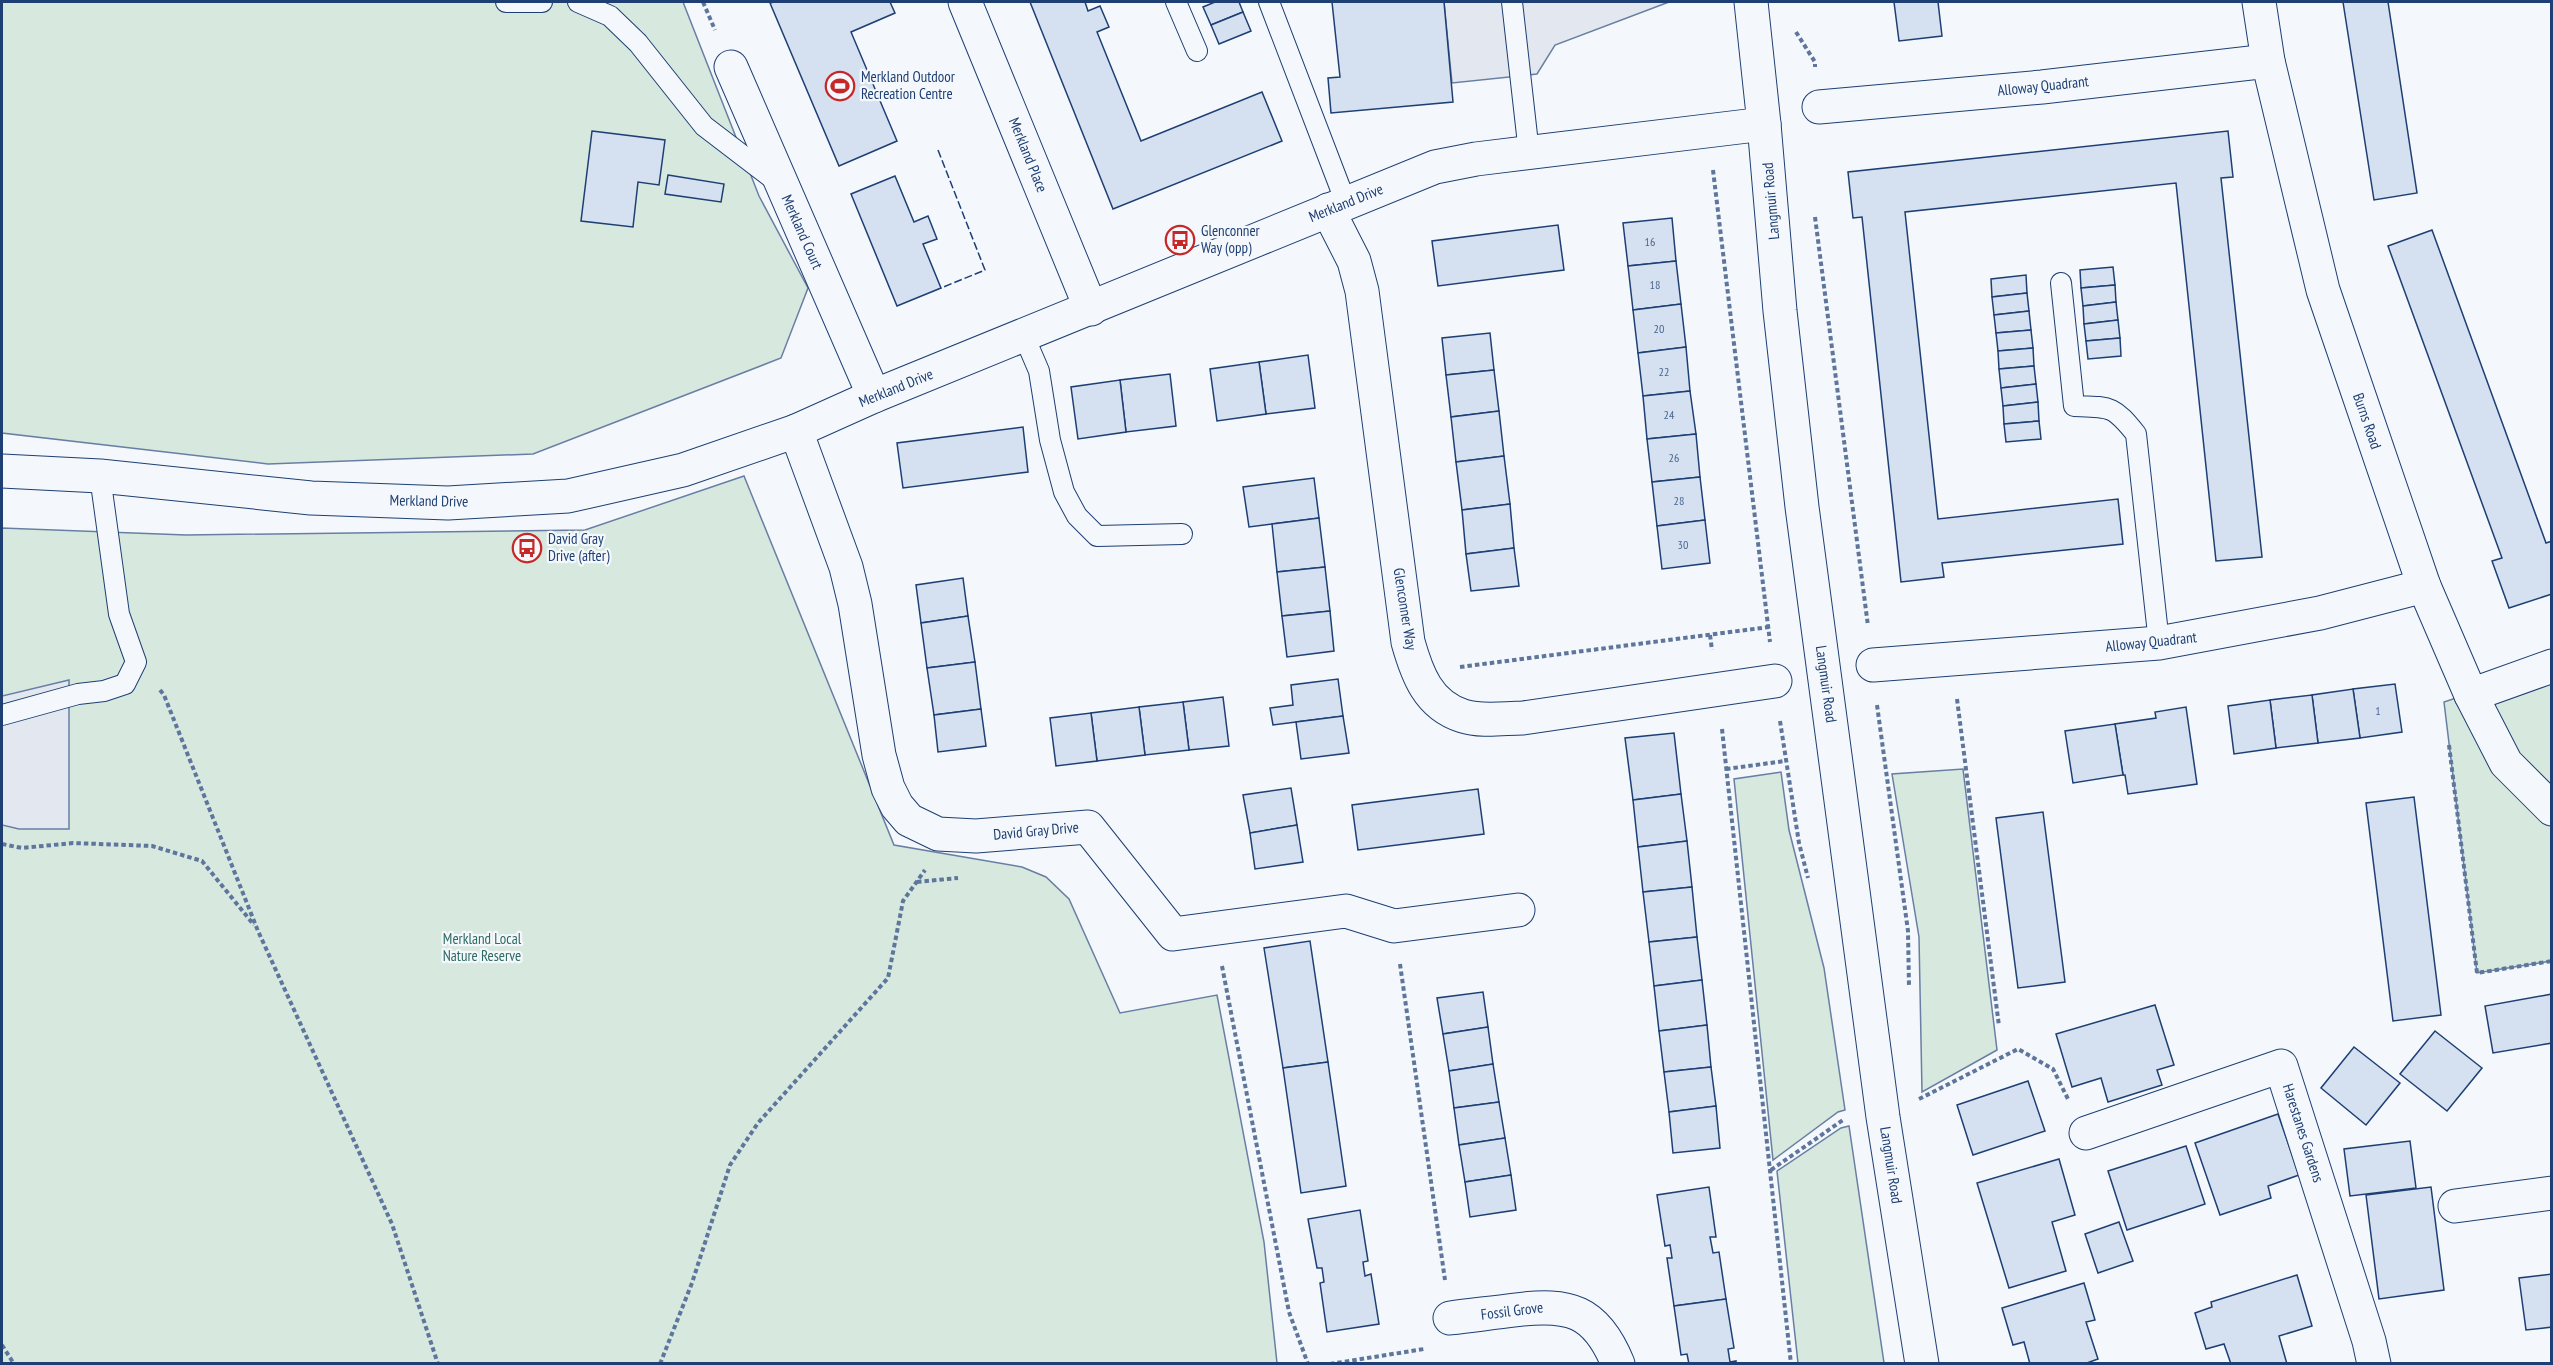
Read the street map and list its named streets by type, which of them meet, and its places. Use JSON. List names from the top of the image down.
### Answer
{
  "streets": {
    "street": [
      "Alloway Quadrant",
      "Merkland Place",
      "Langmuir Road",
      "Merkland Drive",
      "Merkland Court",
      "Burns Road",
      "Glenconner Way",
      "David Gray Drive",
      "Harestanes Gardens",
      "Fossil Grove"
    ]
  },
  "crossings": [
    ["Alloway Quadrant", "Burns Road"],
    ["Merkland Place", "Merkland Drive"],
    ["Langmuir Road", "Merkland Drive"],
    ["Merkland Drive", "Merkland Court"],
    ["Merkland Drive", "Glenconner Way"],
    ["Merkland Drive", "David Gray Drive"]
  ],
  "parks": ["Merkland Local Nature Reserve"],
  "places": {
    "sports": ["Merkland Outdoor Recreation Centre"],
    "bus stop": ["Glenconner Way (opp)", "David Gray Drive (after)"]
  },
  "house_numbers": [
    "16",
    "18",
    "20",
    "22",
    "24",
    "26",
    "28",
    "30",
    "1"
  ]
}
